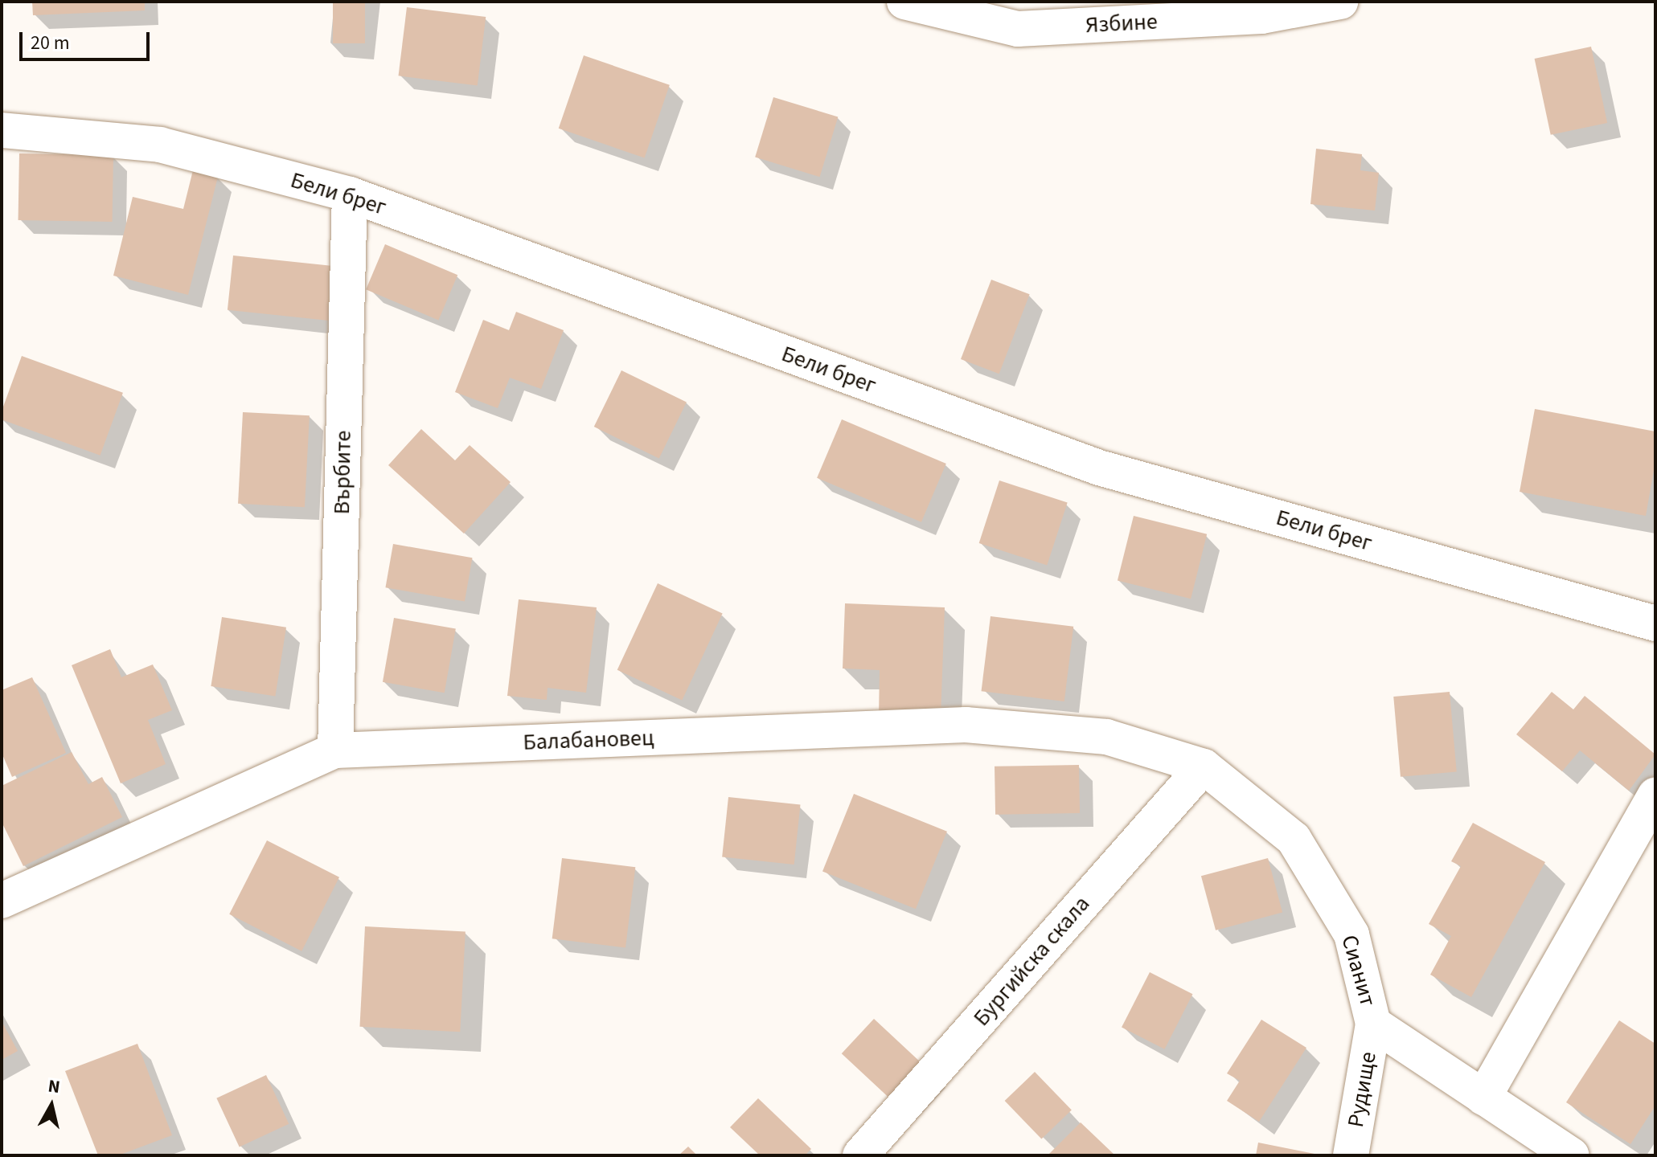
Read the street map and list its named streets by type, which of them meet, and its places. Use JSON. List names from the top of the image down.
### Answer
{
  "streets": {
    "street": [
      "Язбине",
      "Бели брег",
      "Върбите",
      "Балабановец",
      "Бургийска скала",
      "Сианит",
      "Рудище"
    ]
  },
  "crossings": [
    ["Бели брег", "Върбите"],
    ["Върбите", "Балабановец"],
    ["Балабановец", "Бургийска скала"],
    ["Балабановец", "Сианит"],
    ["Бургийска скала", "Сианит"],
    ["Сианит", "Рудище"]
  ],
  "scale_bar": "20 m",
  "north": "top"
}
